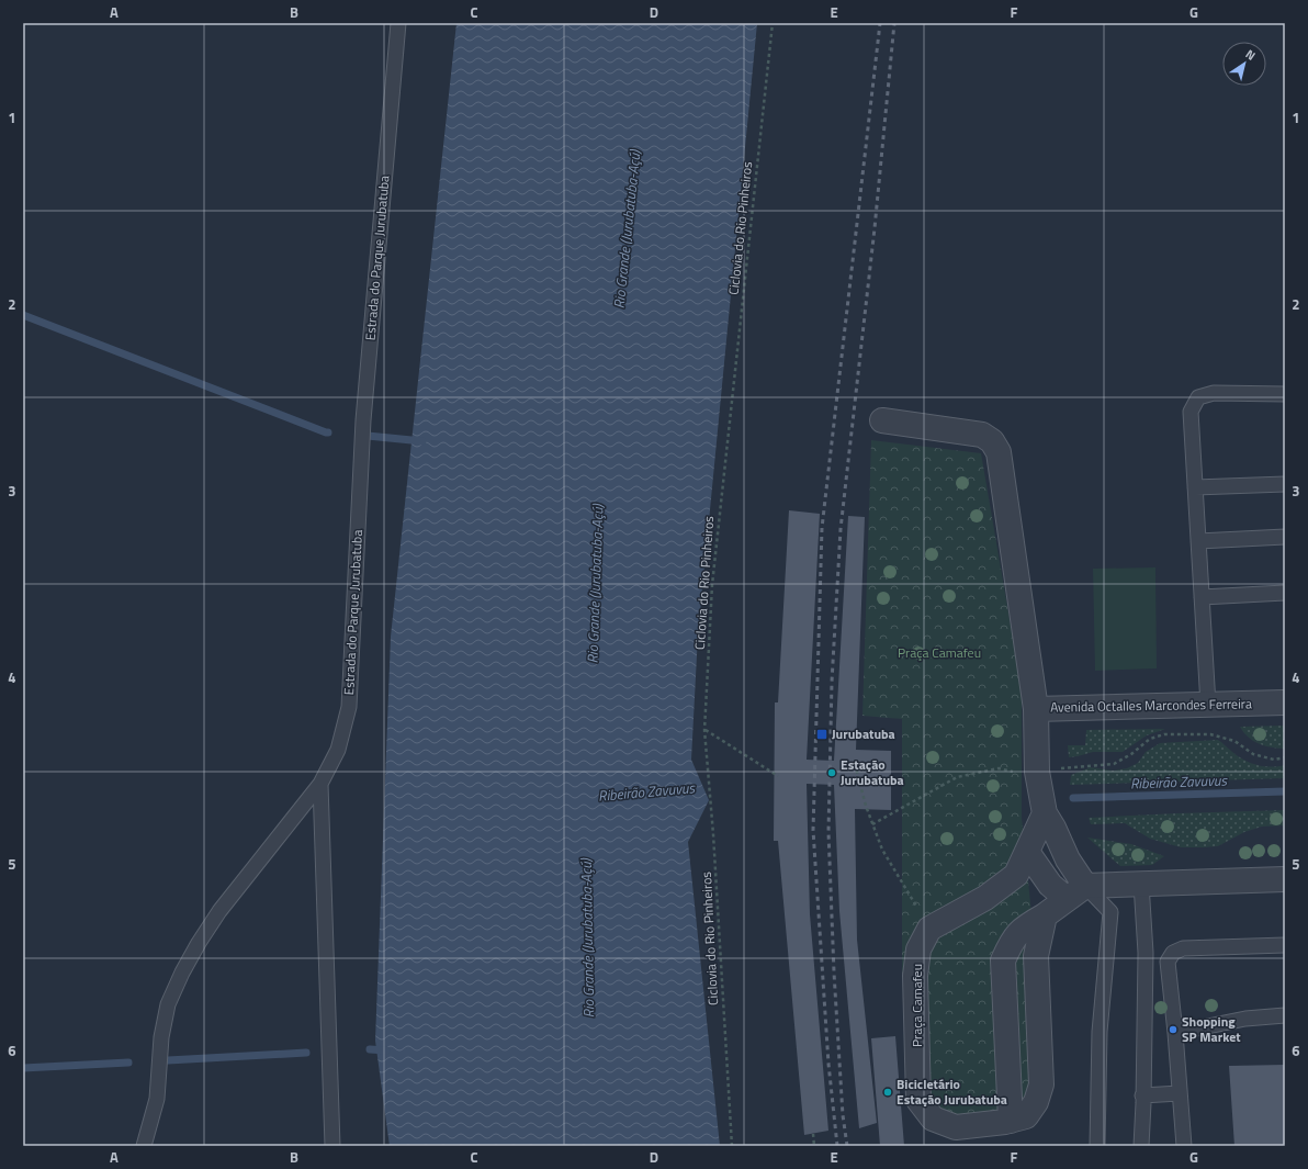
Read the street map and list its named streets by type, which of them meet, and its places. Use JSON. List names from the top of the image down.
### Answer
{
  "streets": {
    "street": ["Avenida Octalles Marcondes Ferreira", "Praça Camafeu"],
    "lane": ["Estrada do Parque Jurubatuba"],
    "path": ["Ciclovia do Rio Pinheiros"]
  },
  "water": ["Rio Grande (Jurubatuba-Açú)", "Ribeirão Zavuvus"],
  "parks": ["Praça Camafeu"],
  "places": {
    "transit": ["Jurubatuba"],
    "other": ["Estação Jurubatuba", "Shopping SP Market", "Bicicletário Estação Jurubatuba"]
  },
  "north": "top right",
  "grid": {
    "columns": [
      "A",
      "B",
      "C",
      "D",
      "E",
      "F",
      "G"
    ],
    "rows": [
      "1",
      "2",
      "3",
      "4",
      "5",
      "6"
    ]
  }
}
